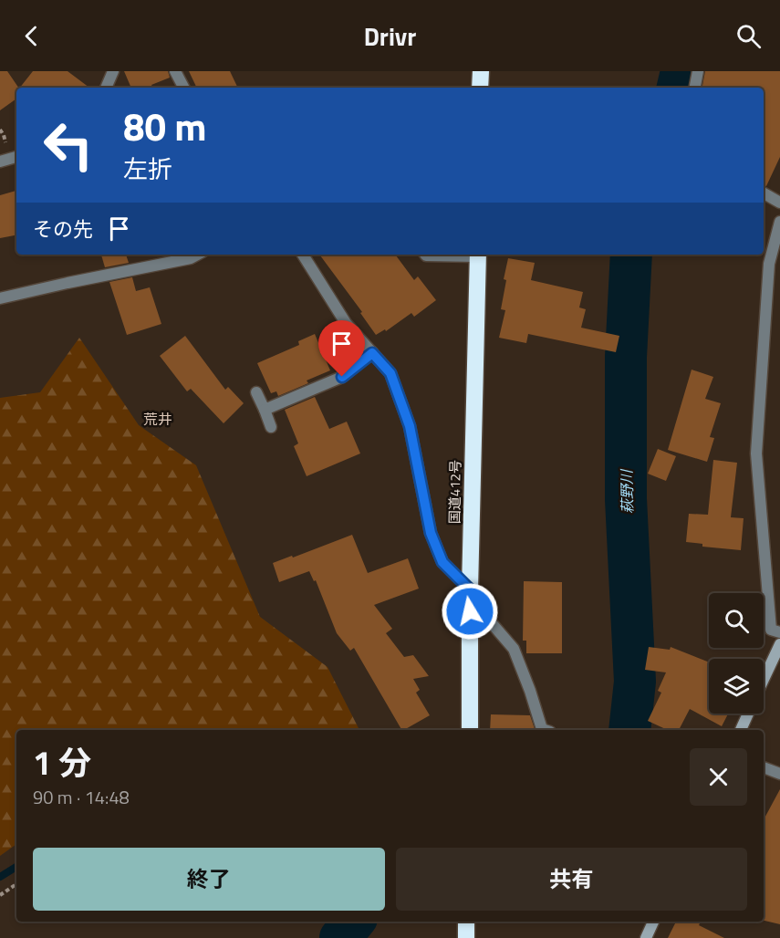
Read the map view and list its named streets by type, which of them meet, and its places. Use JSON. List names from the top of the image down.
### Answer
{
  "streets": {
    "highway": ["国道412号"]
  },
  "districts": ["荒井"],
  "water": ["萩野川"],
  "page": {
    "header": "Drivr",
    "turn": ["80 m", "左折"],
    "then": "その先",
    "heading": ["1 分", "90 m · 14:48"],
    "buttons": ["終了", "共有"]
  }
}
